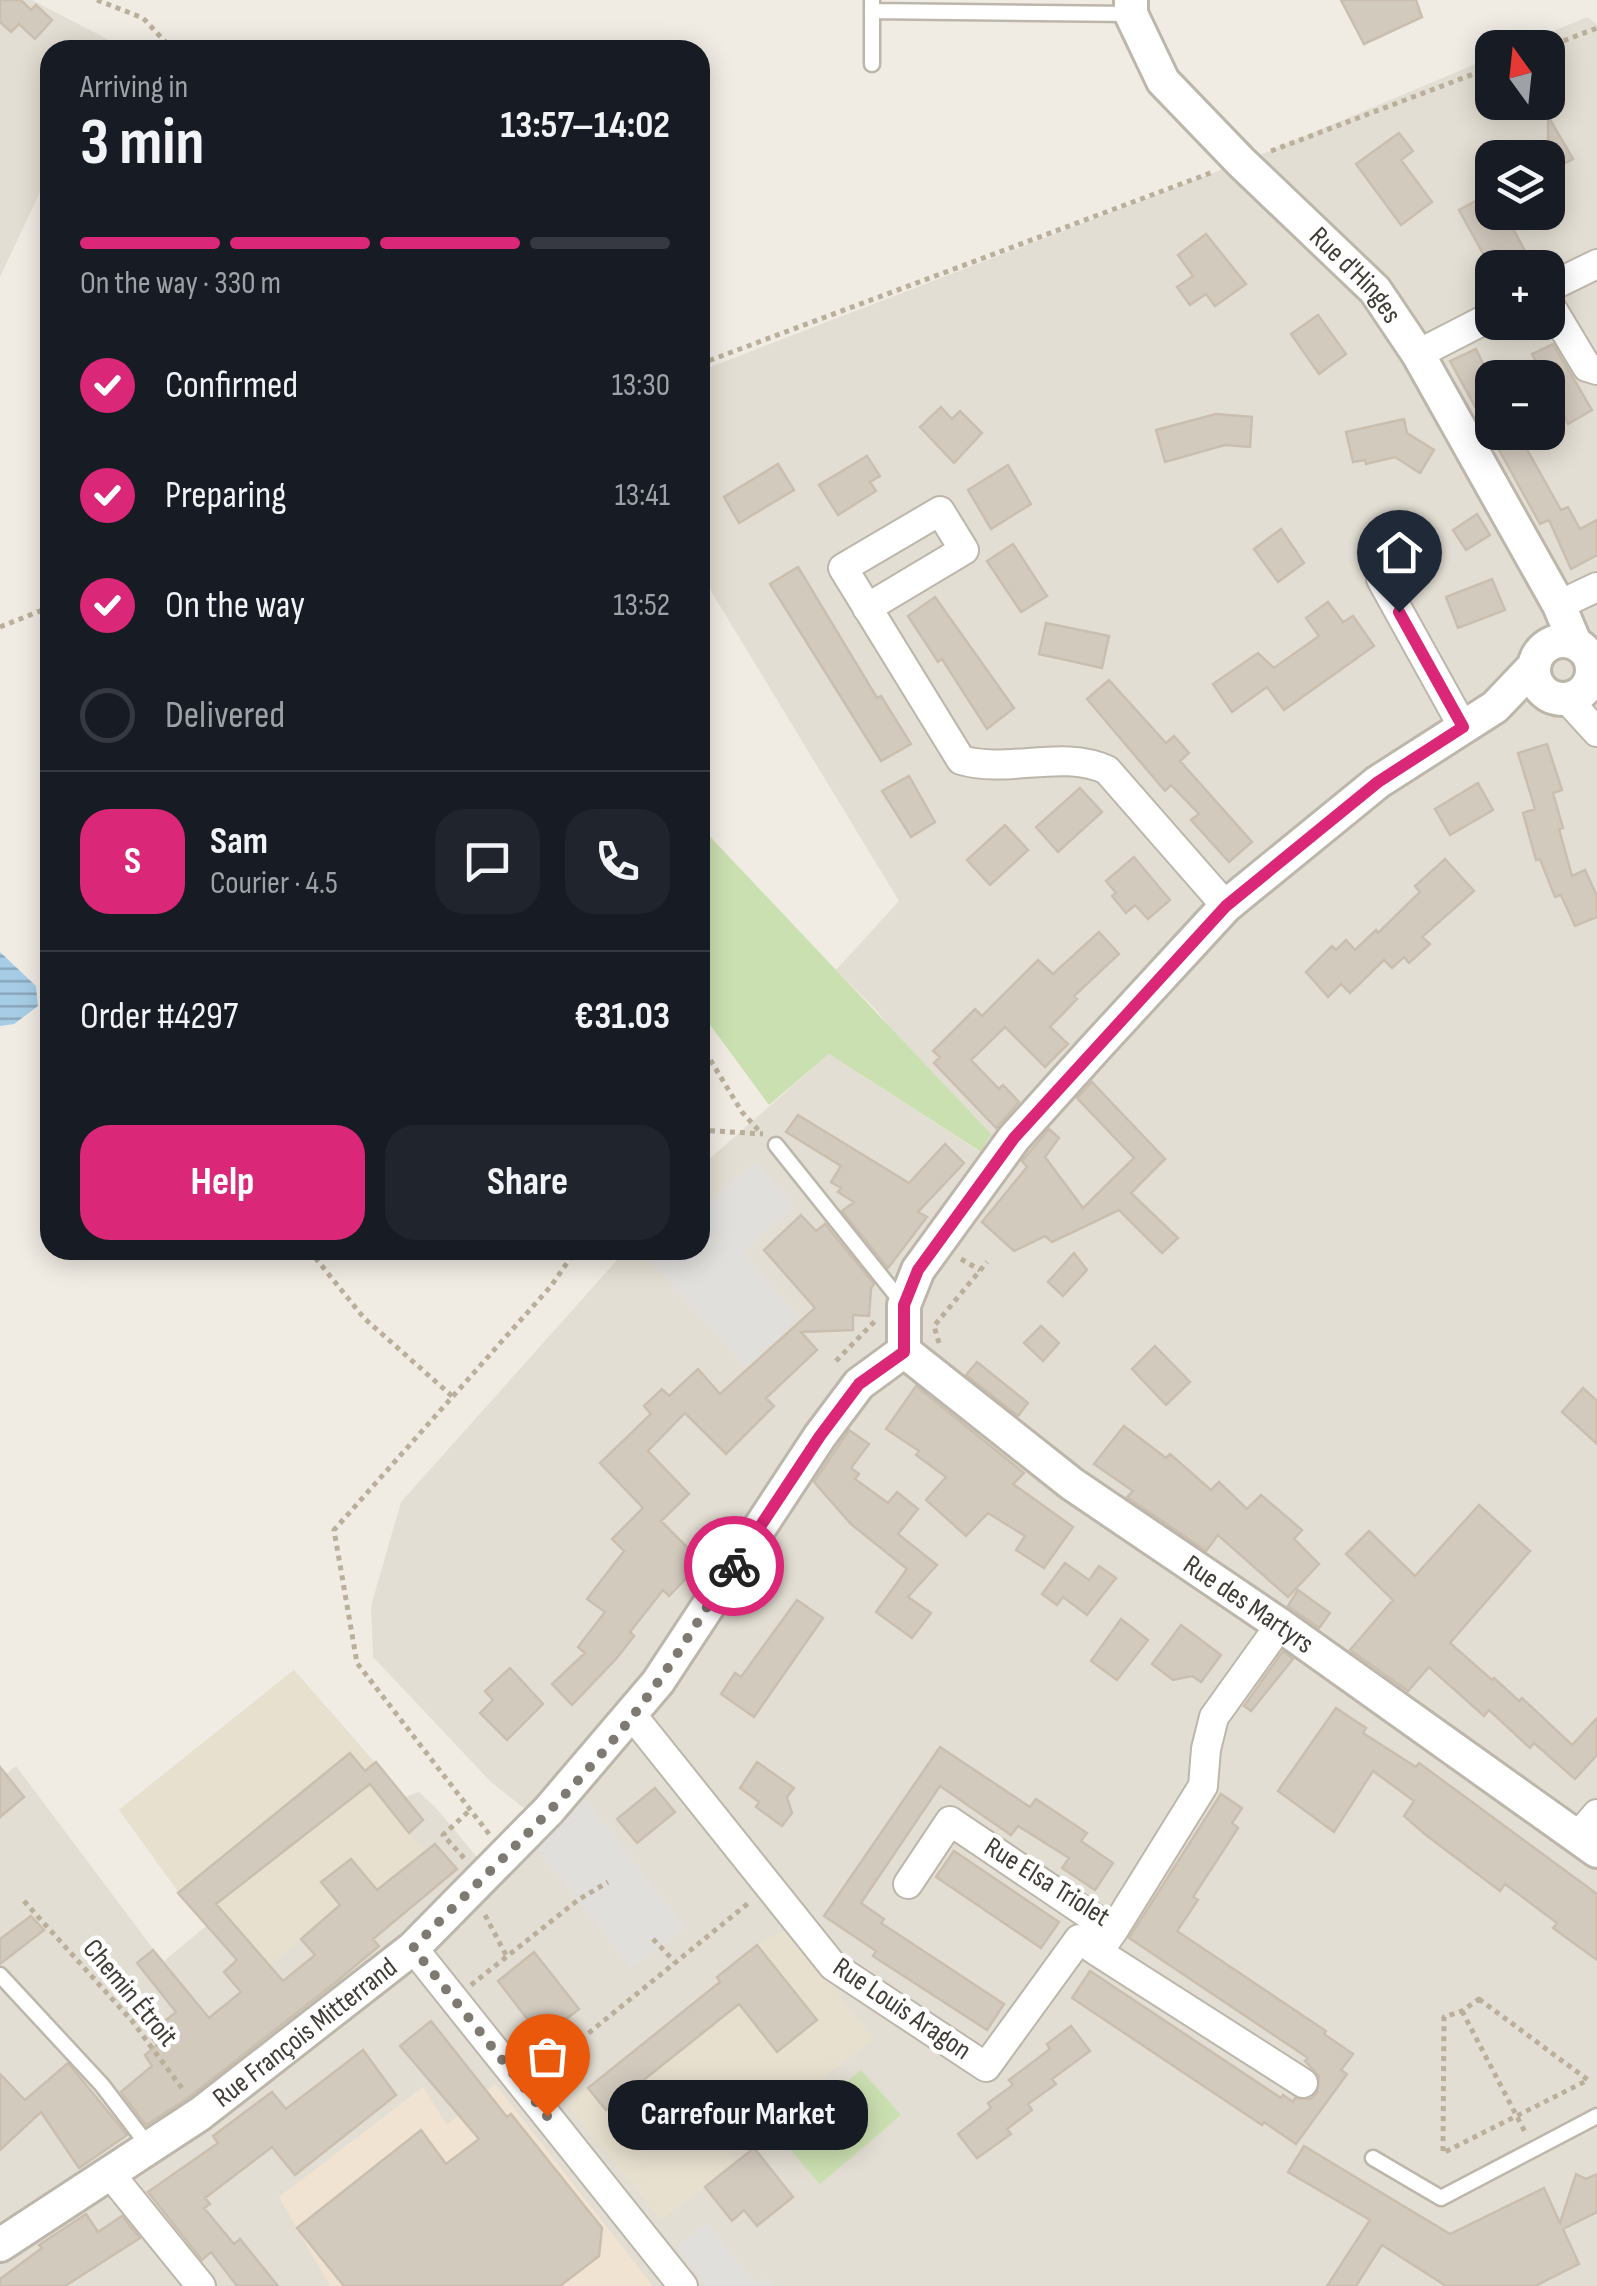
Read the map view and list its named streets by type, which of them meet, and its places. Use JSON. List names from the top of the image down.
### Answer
{
  "streets": {
    "street": [
      "Rue d'Hinges",
      "Rue des Martyrs",
      "Rue Elsa Triolet",
      "Rue Louis Aragon",
      "Rue François Mitterrand"
    ],
    "path": ["Chemin Étroit"]
  },
  "crossings": [
    ["Rue des Martyrs", "Rue Elsa Triolet"],
    ["Rue des Martyrs", "Rue François Mitterrand"],
    ["Rue Elsa Triolet", "Rue Louis Aragon"],
    ["Chemin Étroit", "Rue François Mitterrand"],
    ["Rue Louis Aragon", "Rue François Mitterrand"]
  ],
  "places": ["Carrefour Market"],
  "north": "top",
  "page": {
    "map_buttons": ["+", "−"],
    "heading": ["3 min", "Arriving in", "13:57–14:02"],
    "panel": [
      "Sam",
      "Courier · 4.5",
      "Order #4297",
      "€31.03"
    ],
    "bar": "On the way · 330 m",
    "list": [
      ["Confirmed", "13:30"],
      ["Preparing", "13:41"],
      ["On the way", "13:52"],
      "Delivered"
    ],
    "round": "S",
    "buttons": ["Help", "Share"],
    "bubble": "Carrefour Market"
  }
}
